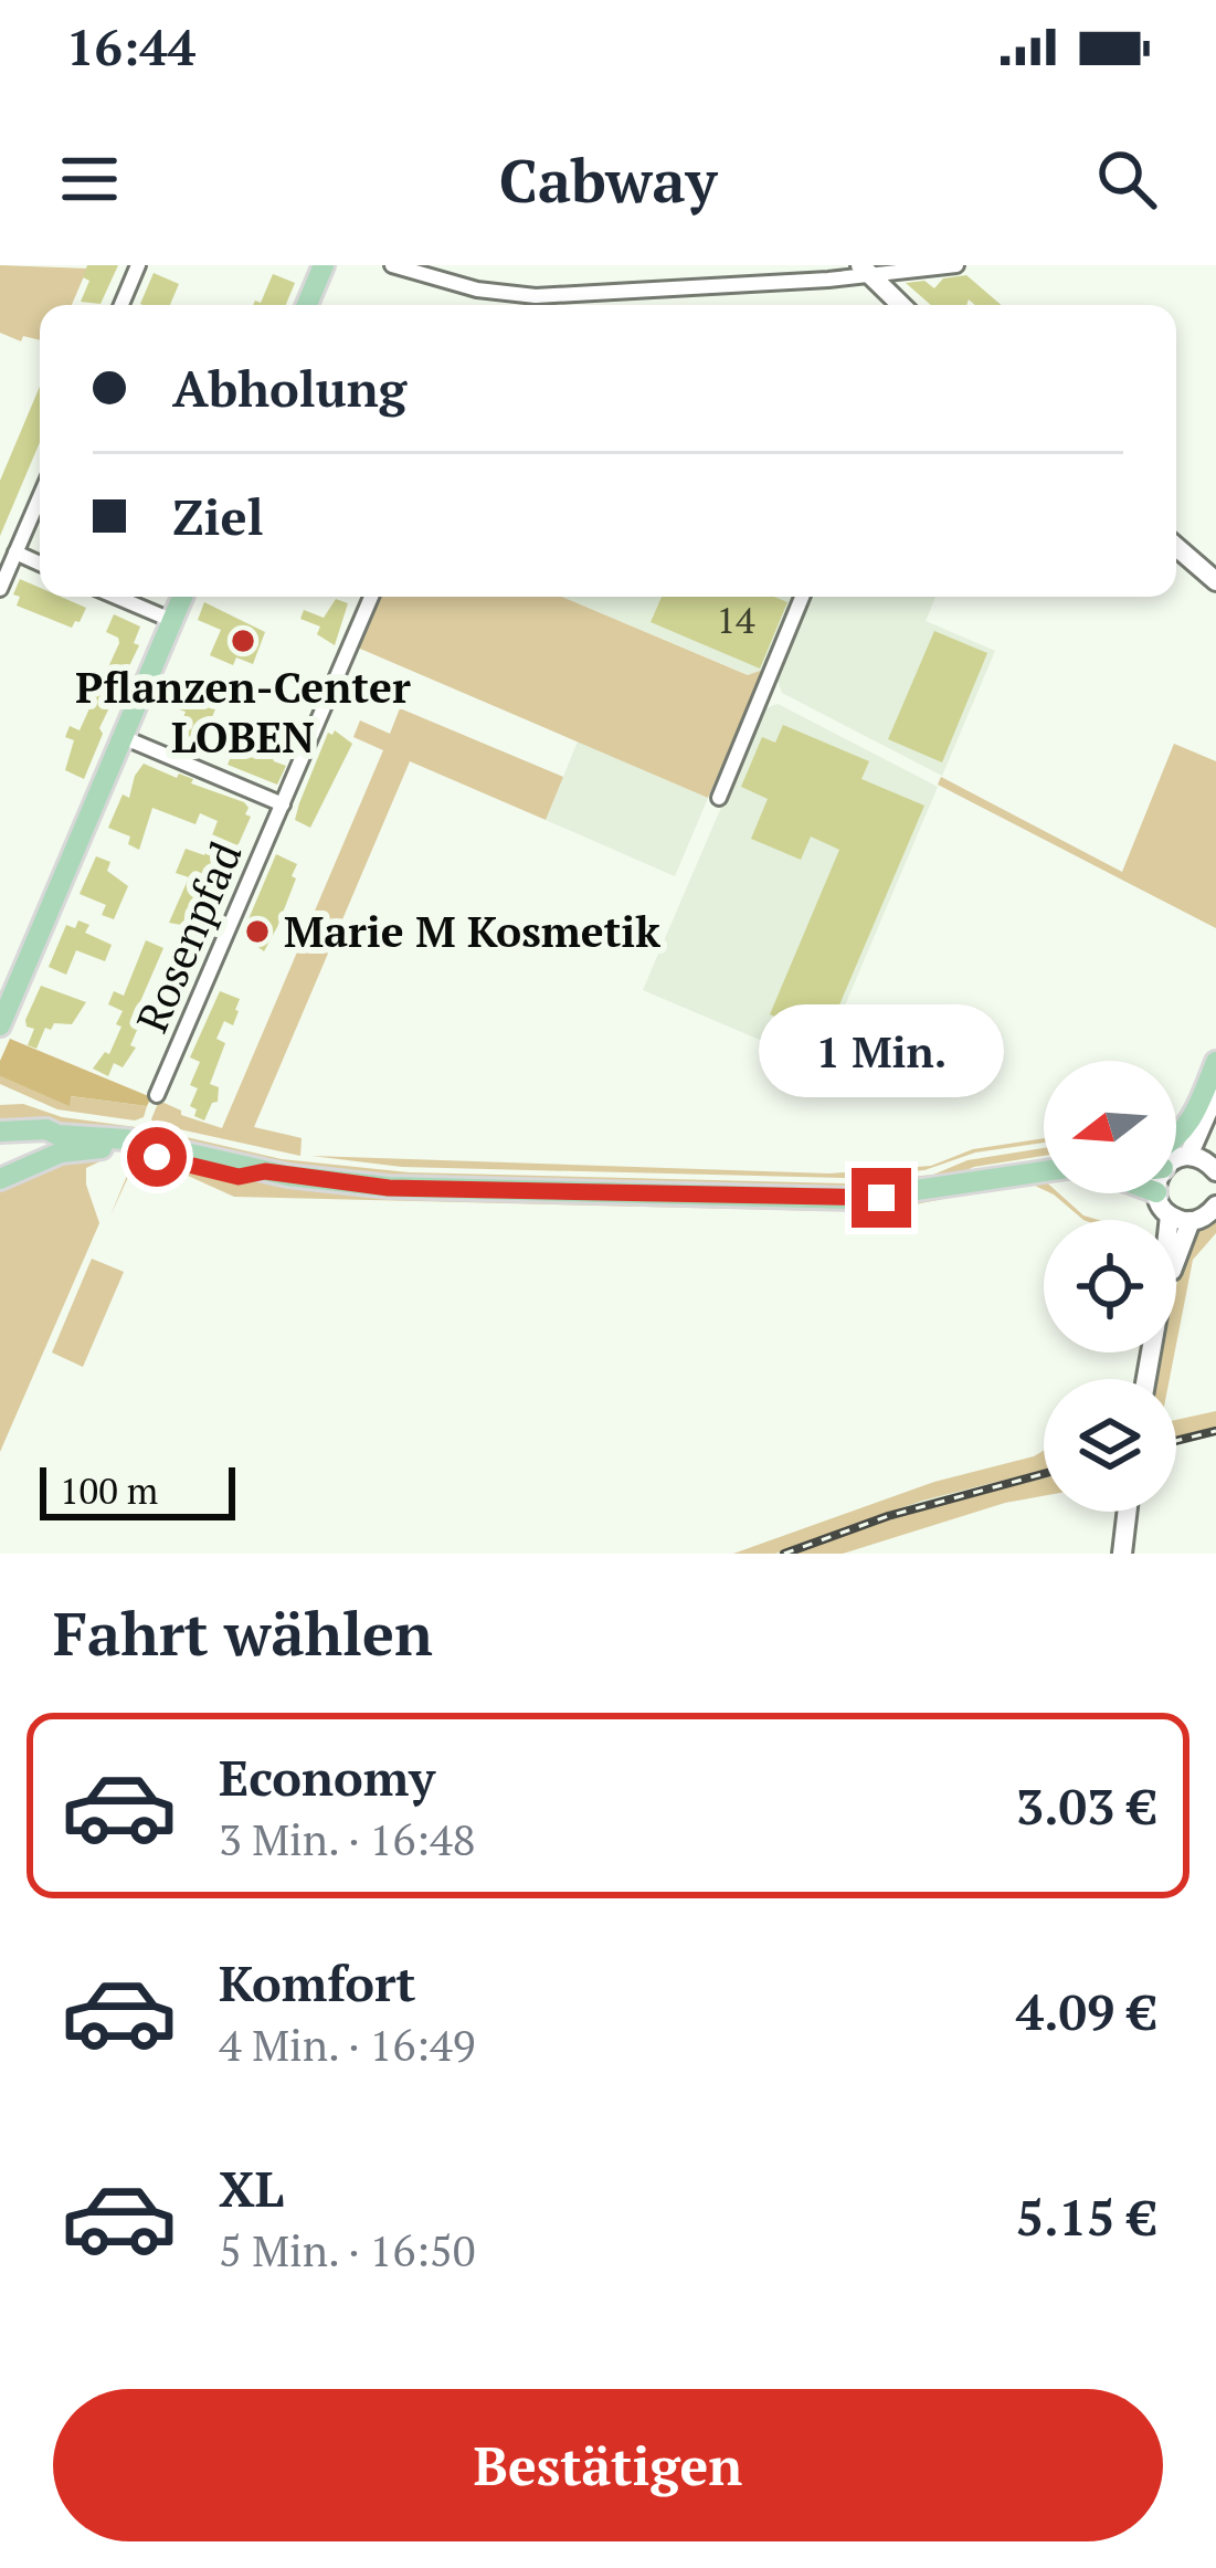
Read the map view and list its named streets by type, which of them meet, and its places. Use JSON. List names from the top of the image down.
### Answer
{
  "streets": {
    "street": ["Rosenpfad"]
  },
  "places": ["Pflanzen-Center LOBEN", "Marie M Kosmetik"],
  "house_numbers": ["14"],
  "scale_bar": "100 m",
  "north": "left",
  "page": {
    "status": "16:44",
    "header": "Cabway",
    "banner": ["Abholung", "Ziel"],
    "bubble": "1 Min.",
    "scale": "100 m",
    "heading": "Fahrt wählen",
    "list": [
      {
        "name": "Economy",
        "note": "3 Min. · 16:48",
        "value": "3.03 €"
      },
      {
        "name": "Komfort",
        "note": "4 Min. · 16:49",
        "value": "4.09 €"
      },
      {
        "name": "XL",
        "note": "5 Min. · 16:50",
        "value": "5.15 €"
      }
    ],
    "buttons": "Bestätigen"
  }
}
